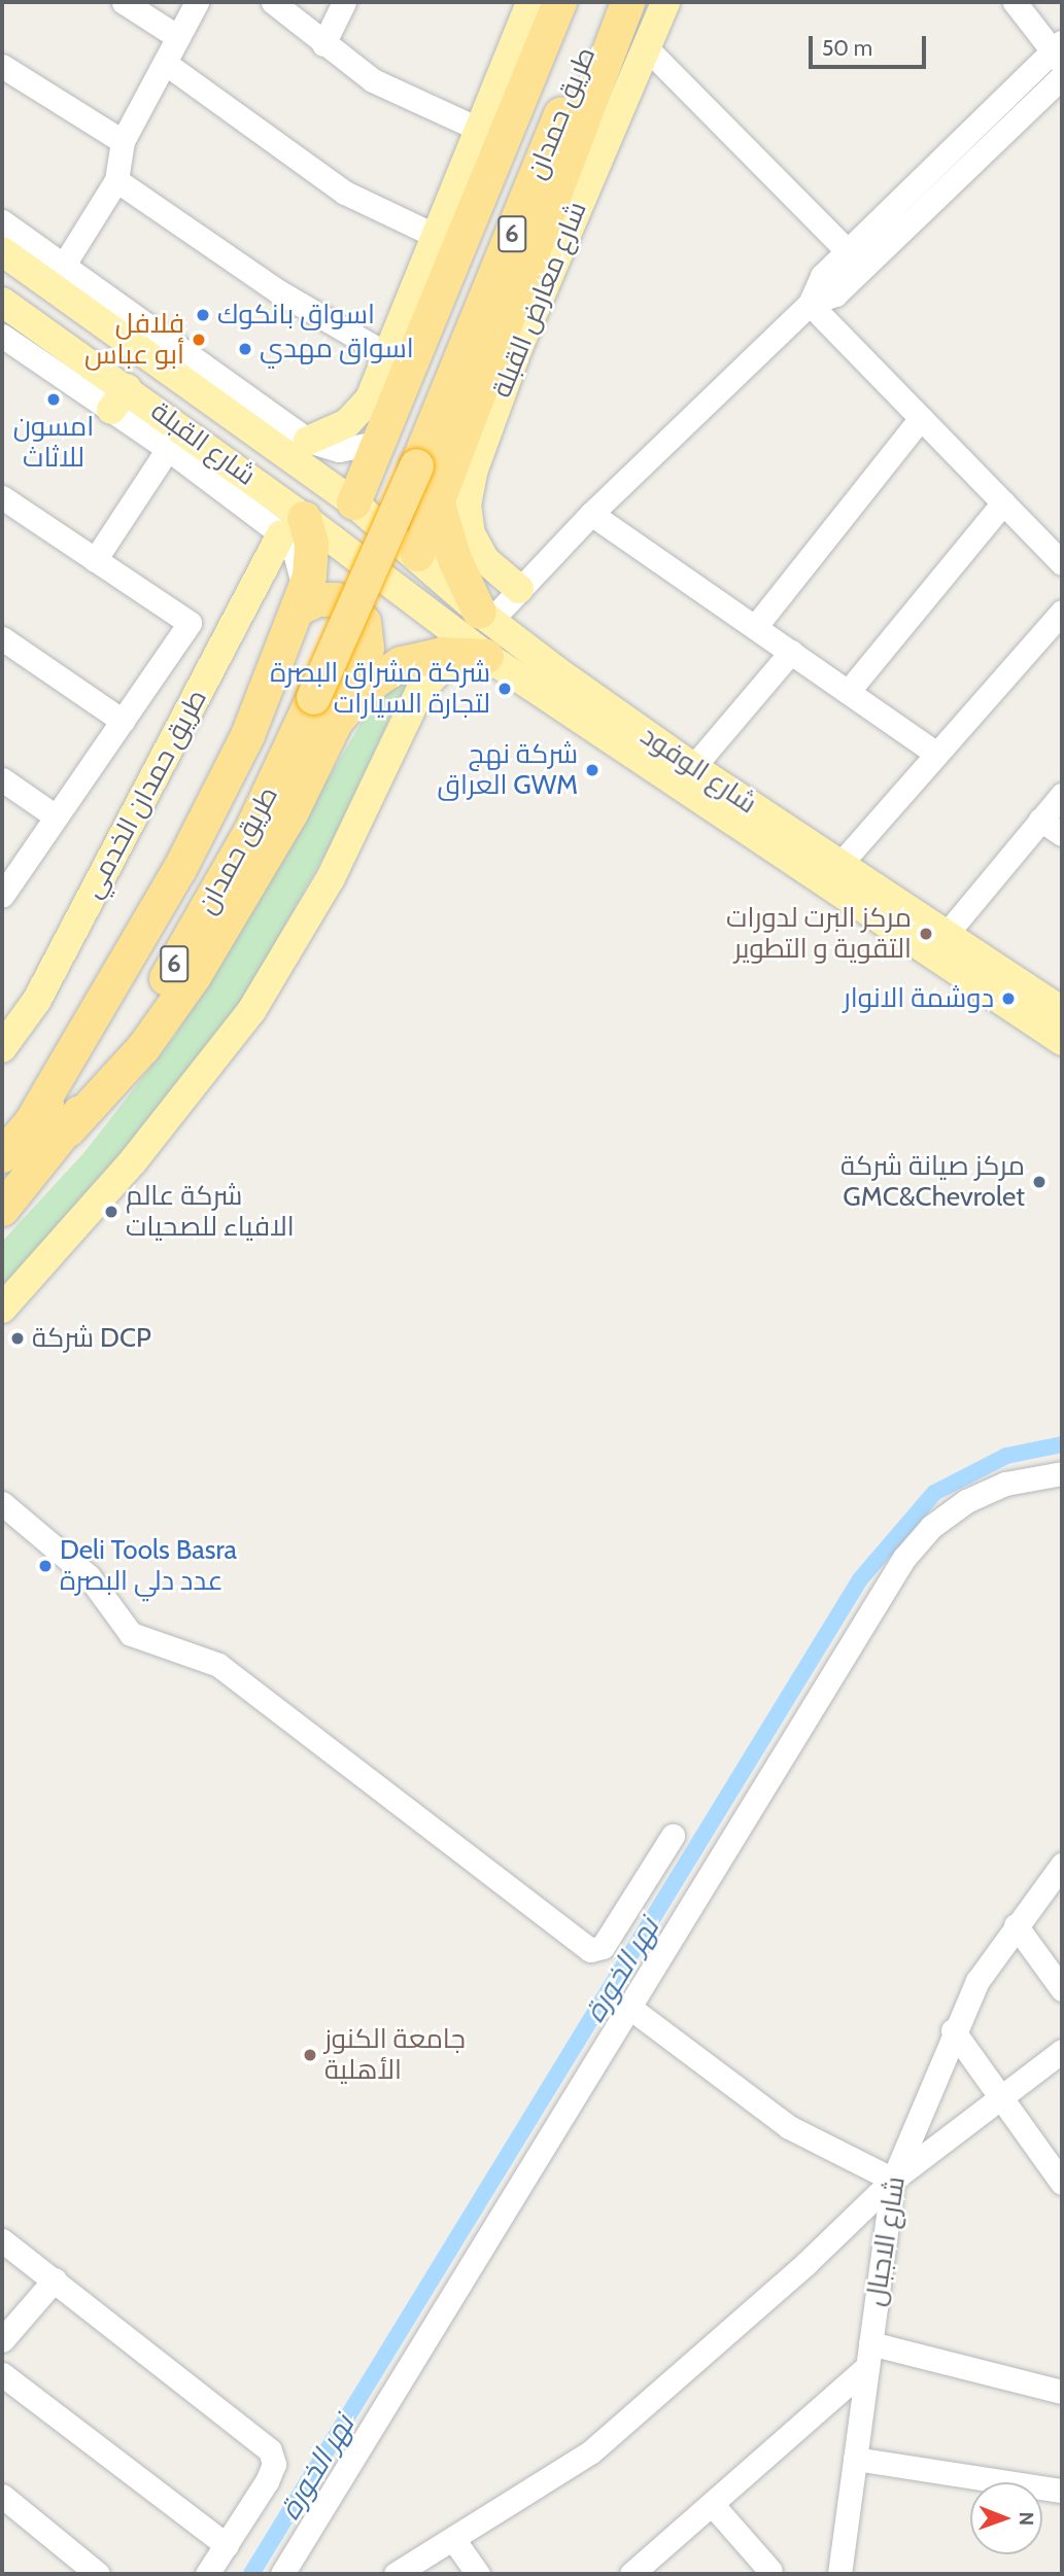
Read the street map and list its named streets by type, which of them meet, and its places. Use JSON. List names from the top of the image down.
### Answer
{
  "streets": {
    "highway": ["طريق حمدان", "6"],
    "main road": [
      "شارع معارض القبلة",
      "شارع القبلة",
      "شارع الوفود",
      "طريق حمدان الخدمي"
    ],
    "street": ["شارع الاجبال"]
  },
  "crossings": [
    ["طريق حمدان", "6"],
    ["شارع القبلة", "شارع الوفود"],
    ["شارع القبلة", "طريق حمدان الخدمي"]
  ],
  "water": ["نهر الخورة"],
  "places": [
    "اسواق بانكوك",
    "فلافل أبو عباس",
    "اسواق مهدي",
    "امسون للاثاث",
    "شركة مشراق البصرة لتجارة السيارات",
    "شركة نهج العراق GWM",
    "مركز البرت لدورات التقوية و التطوير",
    "دوشمة الانوار",
    "مركز صيانة شركة GMC&Chevrolet",
    "شركة عالم الافياء للصحيات",
    "شركة DCP",
    "Deli Tools Basra عدد دلي البصرة",
    "جامعة الكنوز الأهلية"
  ],
  "scale_bar": "50 m",
  "north": "right"
}
